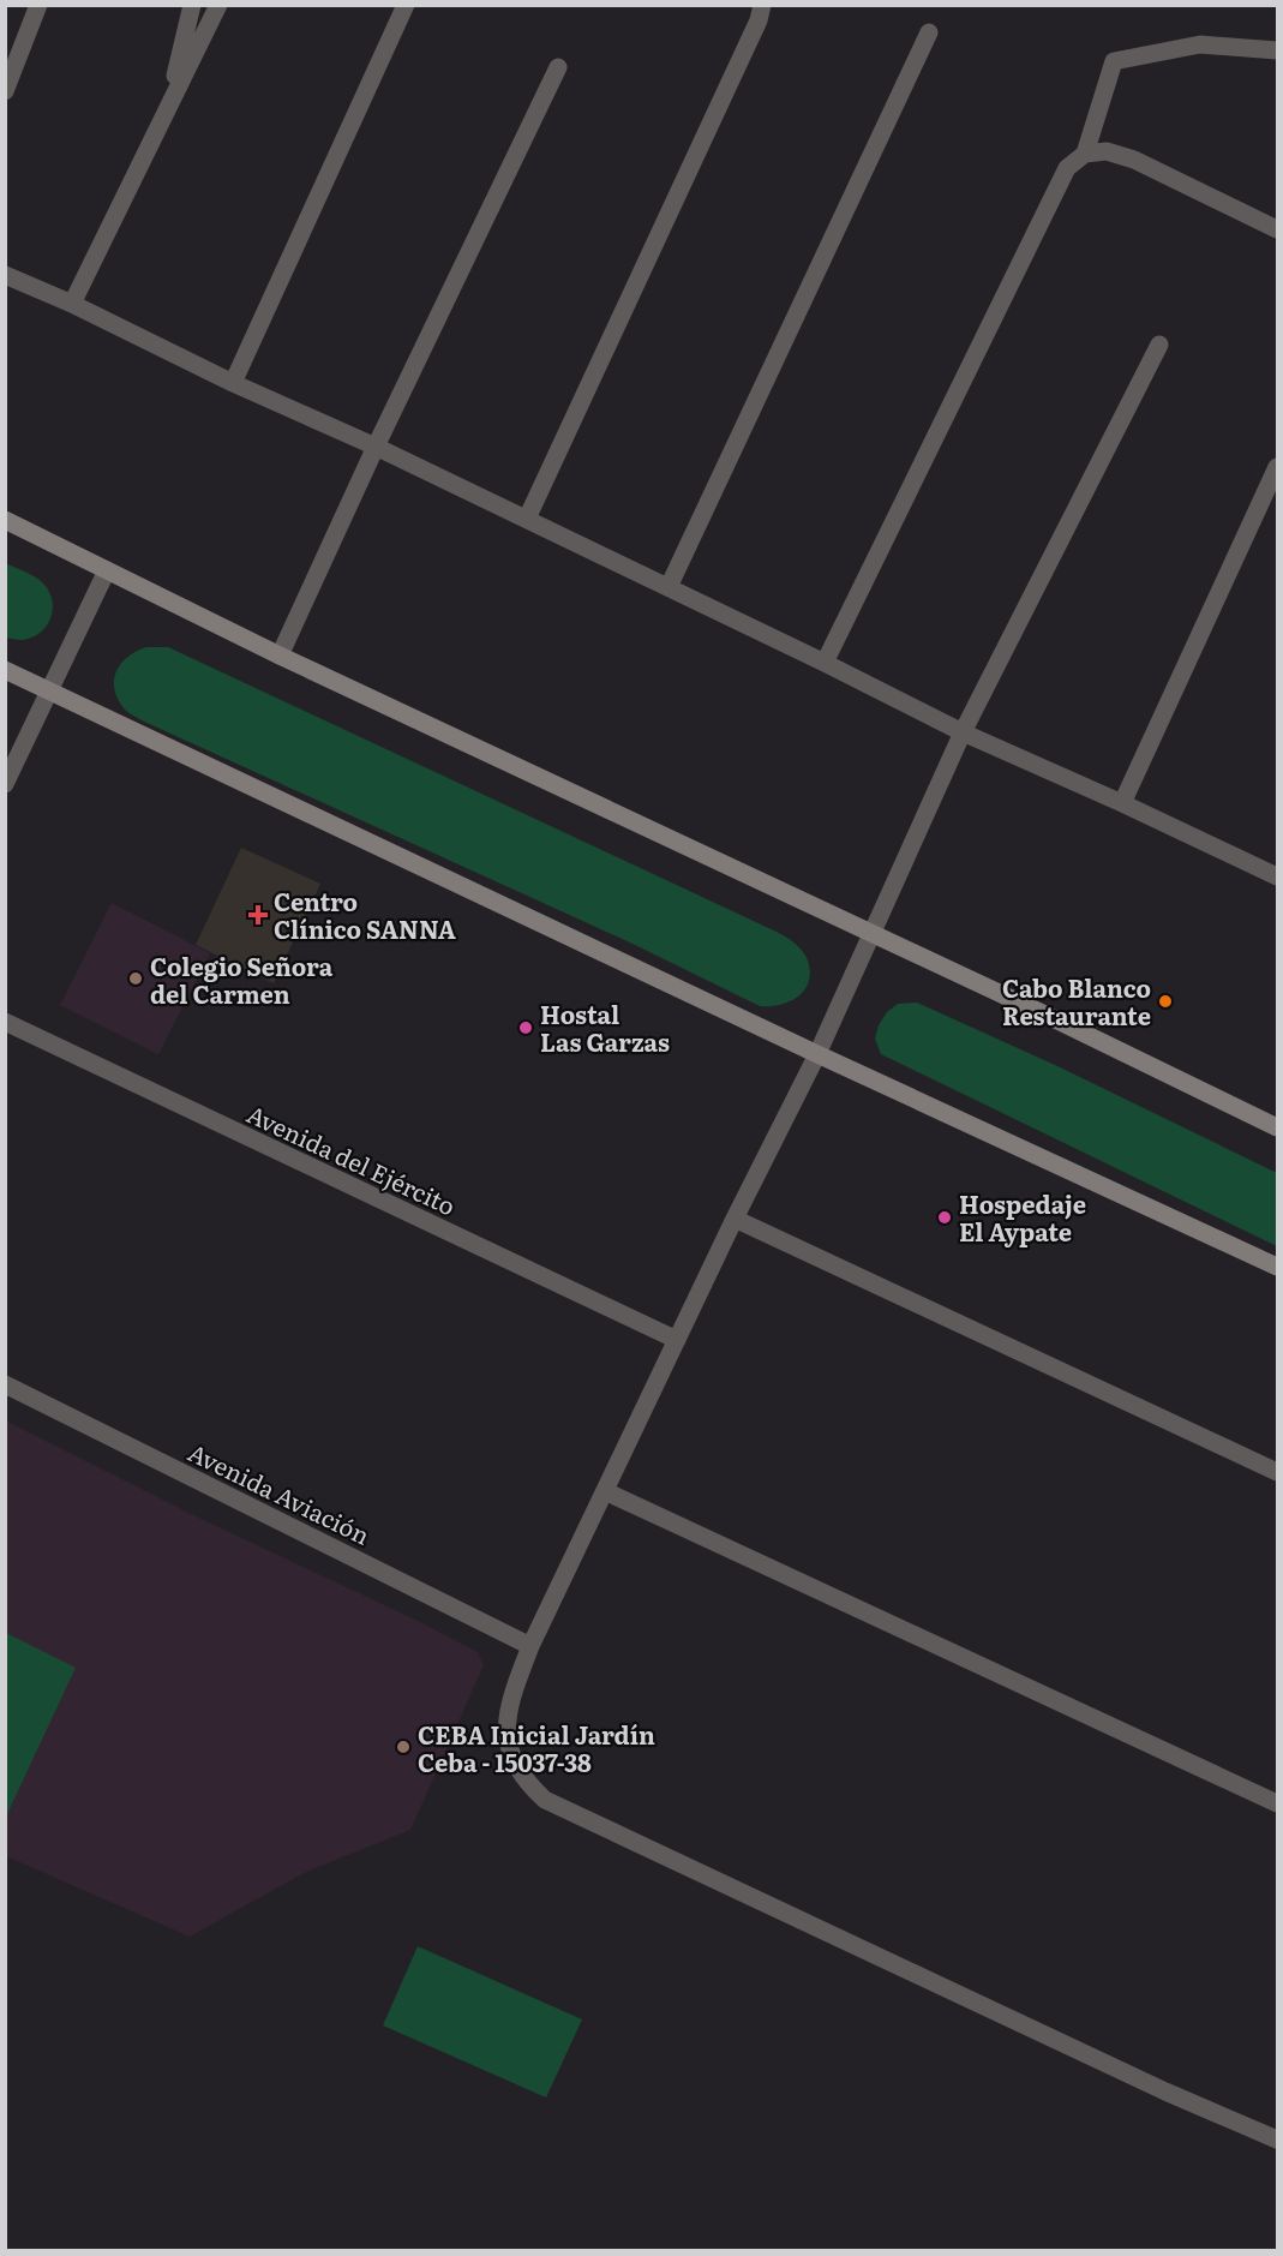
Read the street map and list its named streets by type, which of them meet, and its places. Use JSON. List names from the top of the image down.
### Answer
{
  "streets": {
    "street": ["Avenida del Ejército", "Avenida Aviación"]
  },
  "places": {
    "health": ["Centro Clínico SANNA"],
    "other": [
      "Colegio Señora del Carmen",
      "Cabo Blanco Restaurante",
      "Hostal Las Garzas",
      "Hospedaje El Aypate",
      "CEBA Inicial Jardín Ceba - 15037-38"
    ]
  }
}
